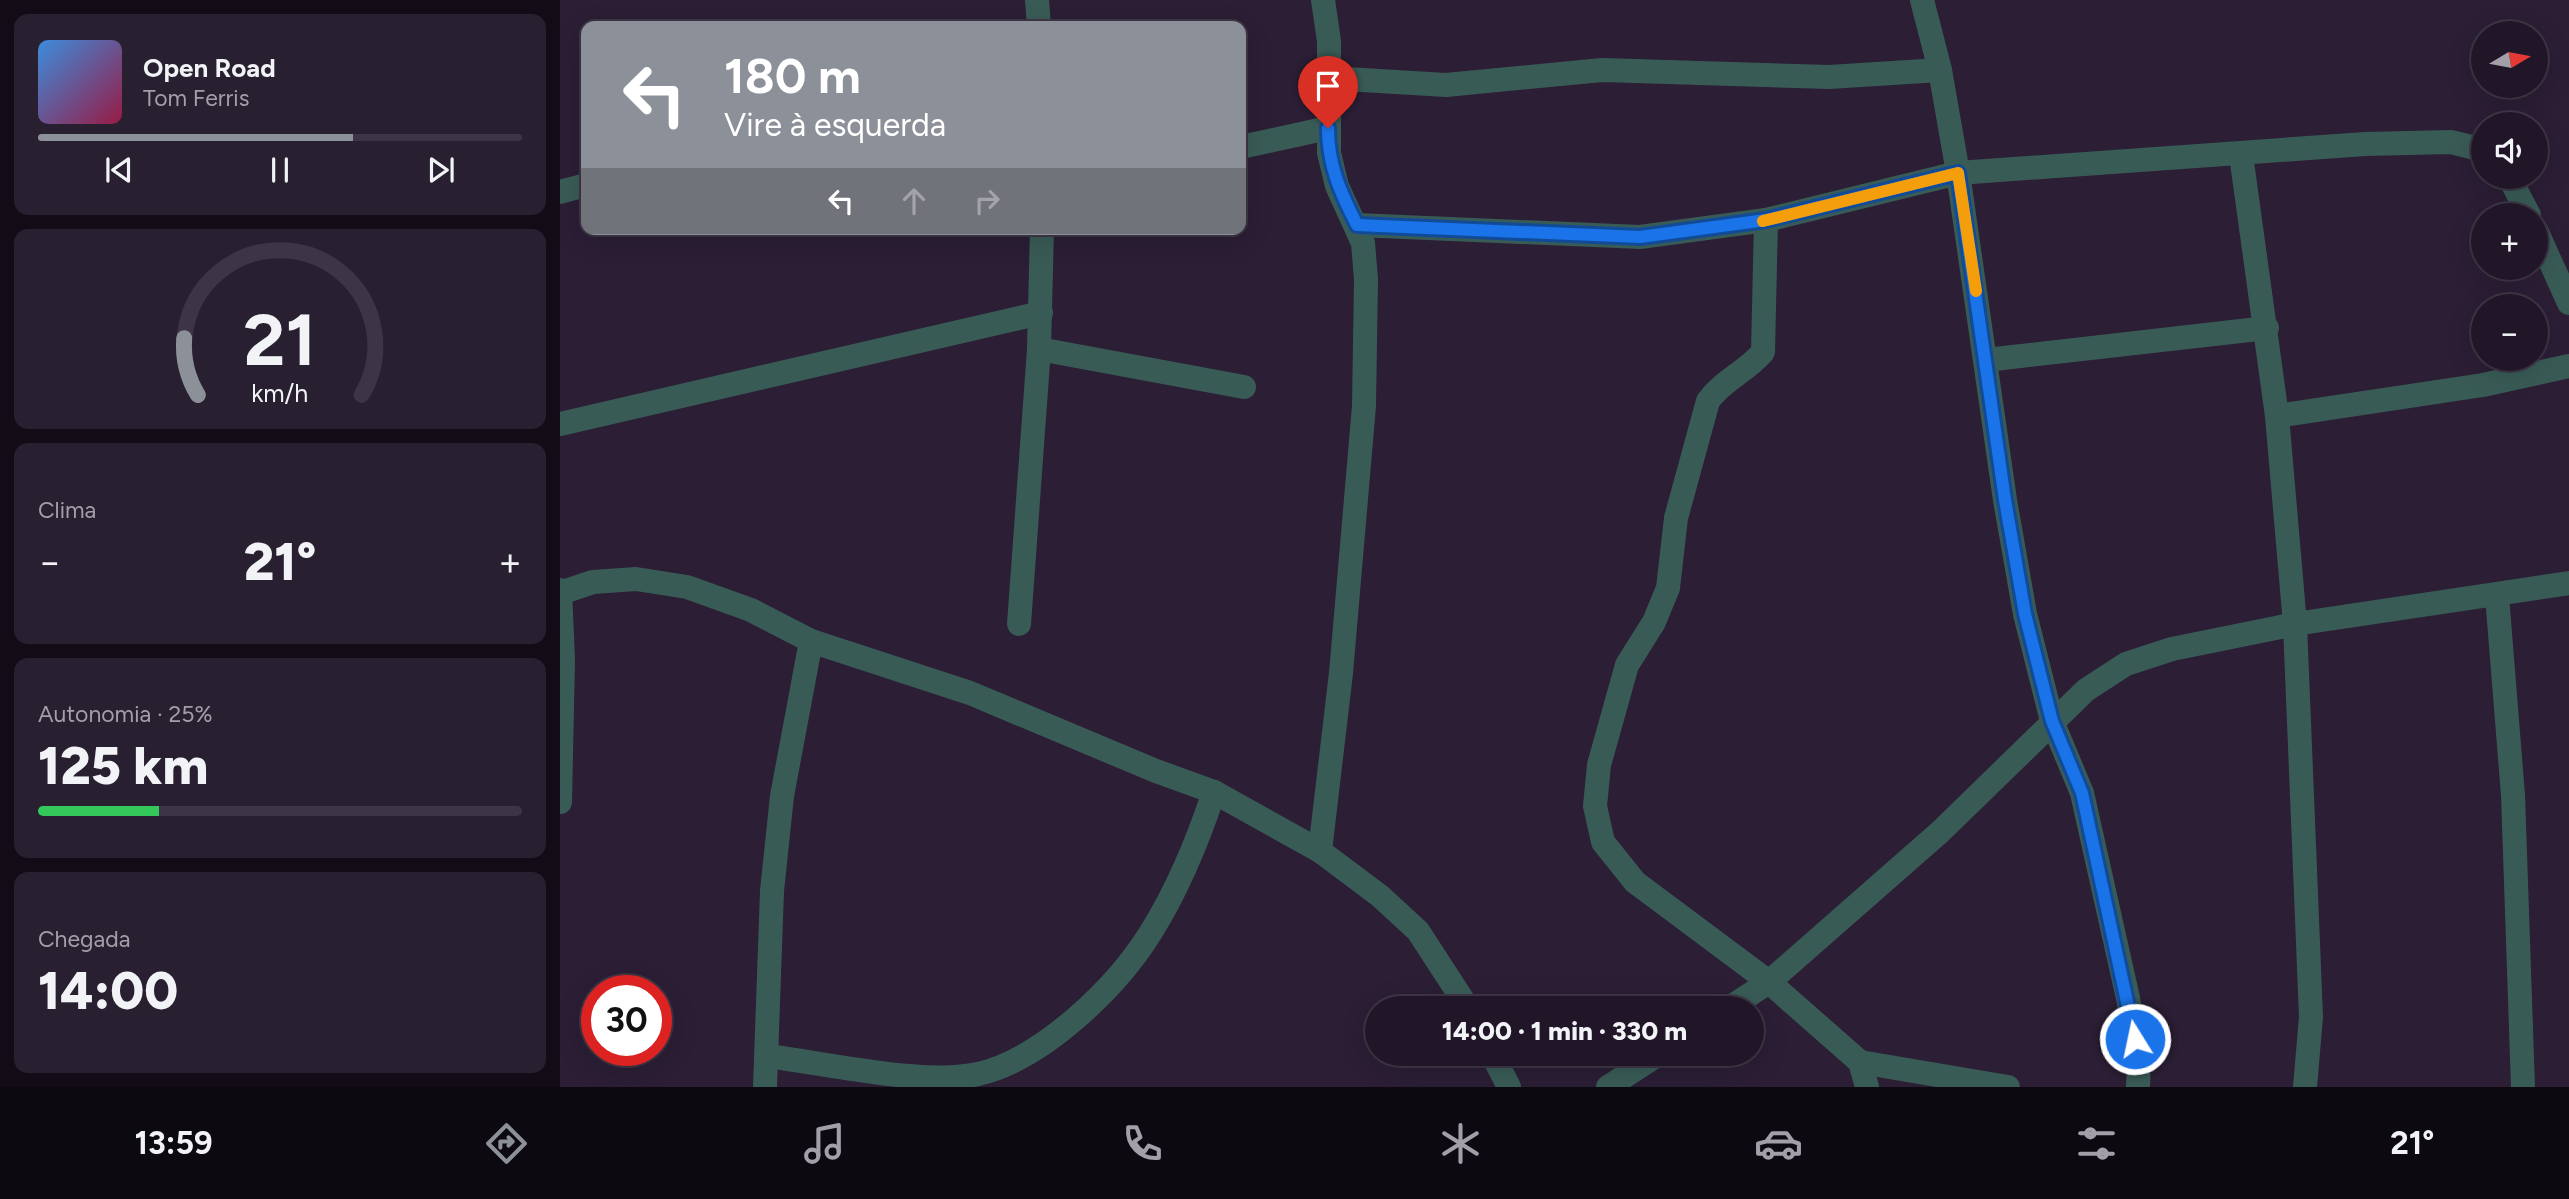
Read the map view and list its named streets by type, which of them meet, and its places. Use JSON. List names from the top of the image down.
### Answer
{
  "north": "right",
  "page": {
    "map_buttons": ["+", "−"],
    "turn": ["180 m", "Vire à esquerda"],
    "song": ["Open Road", "Tom Ferris"],
    "tile": [
      "Clima",
      ["Autonomia · 25%", "125 km"],
      ["Chegada", "14:00"]
    ],
    "heat": ["−", "21°", "+"],
    "limit": "30",
    "trip": "14:00 · 1 min · 330 m",
    "tabs": ["13:59", "21°"],
    "gauge": ["21", "km/h"]
  }
}
